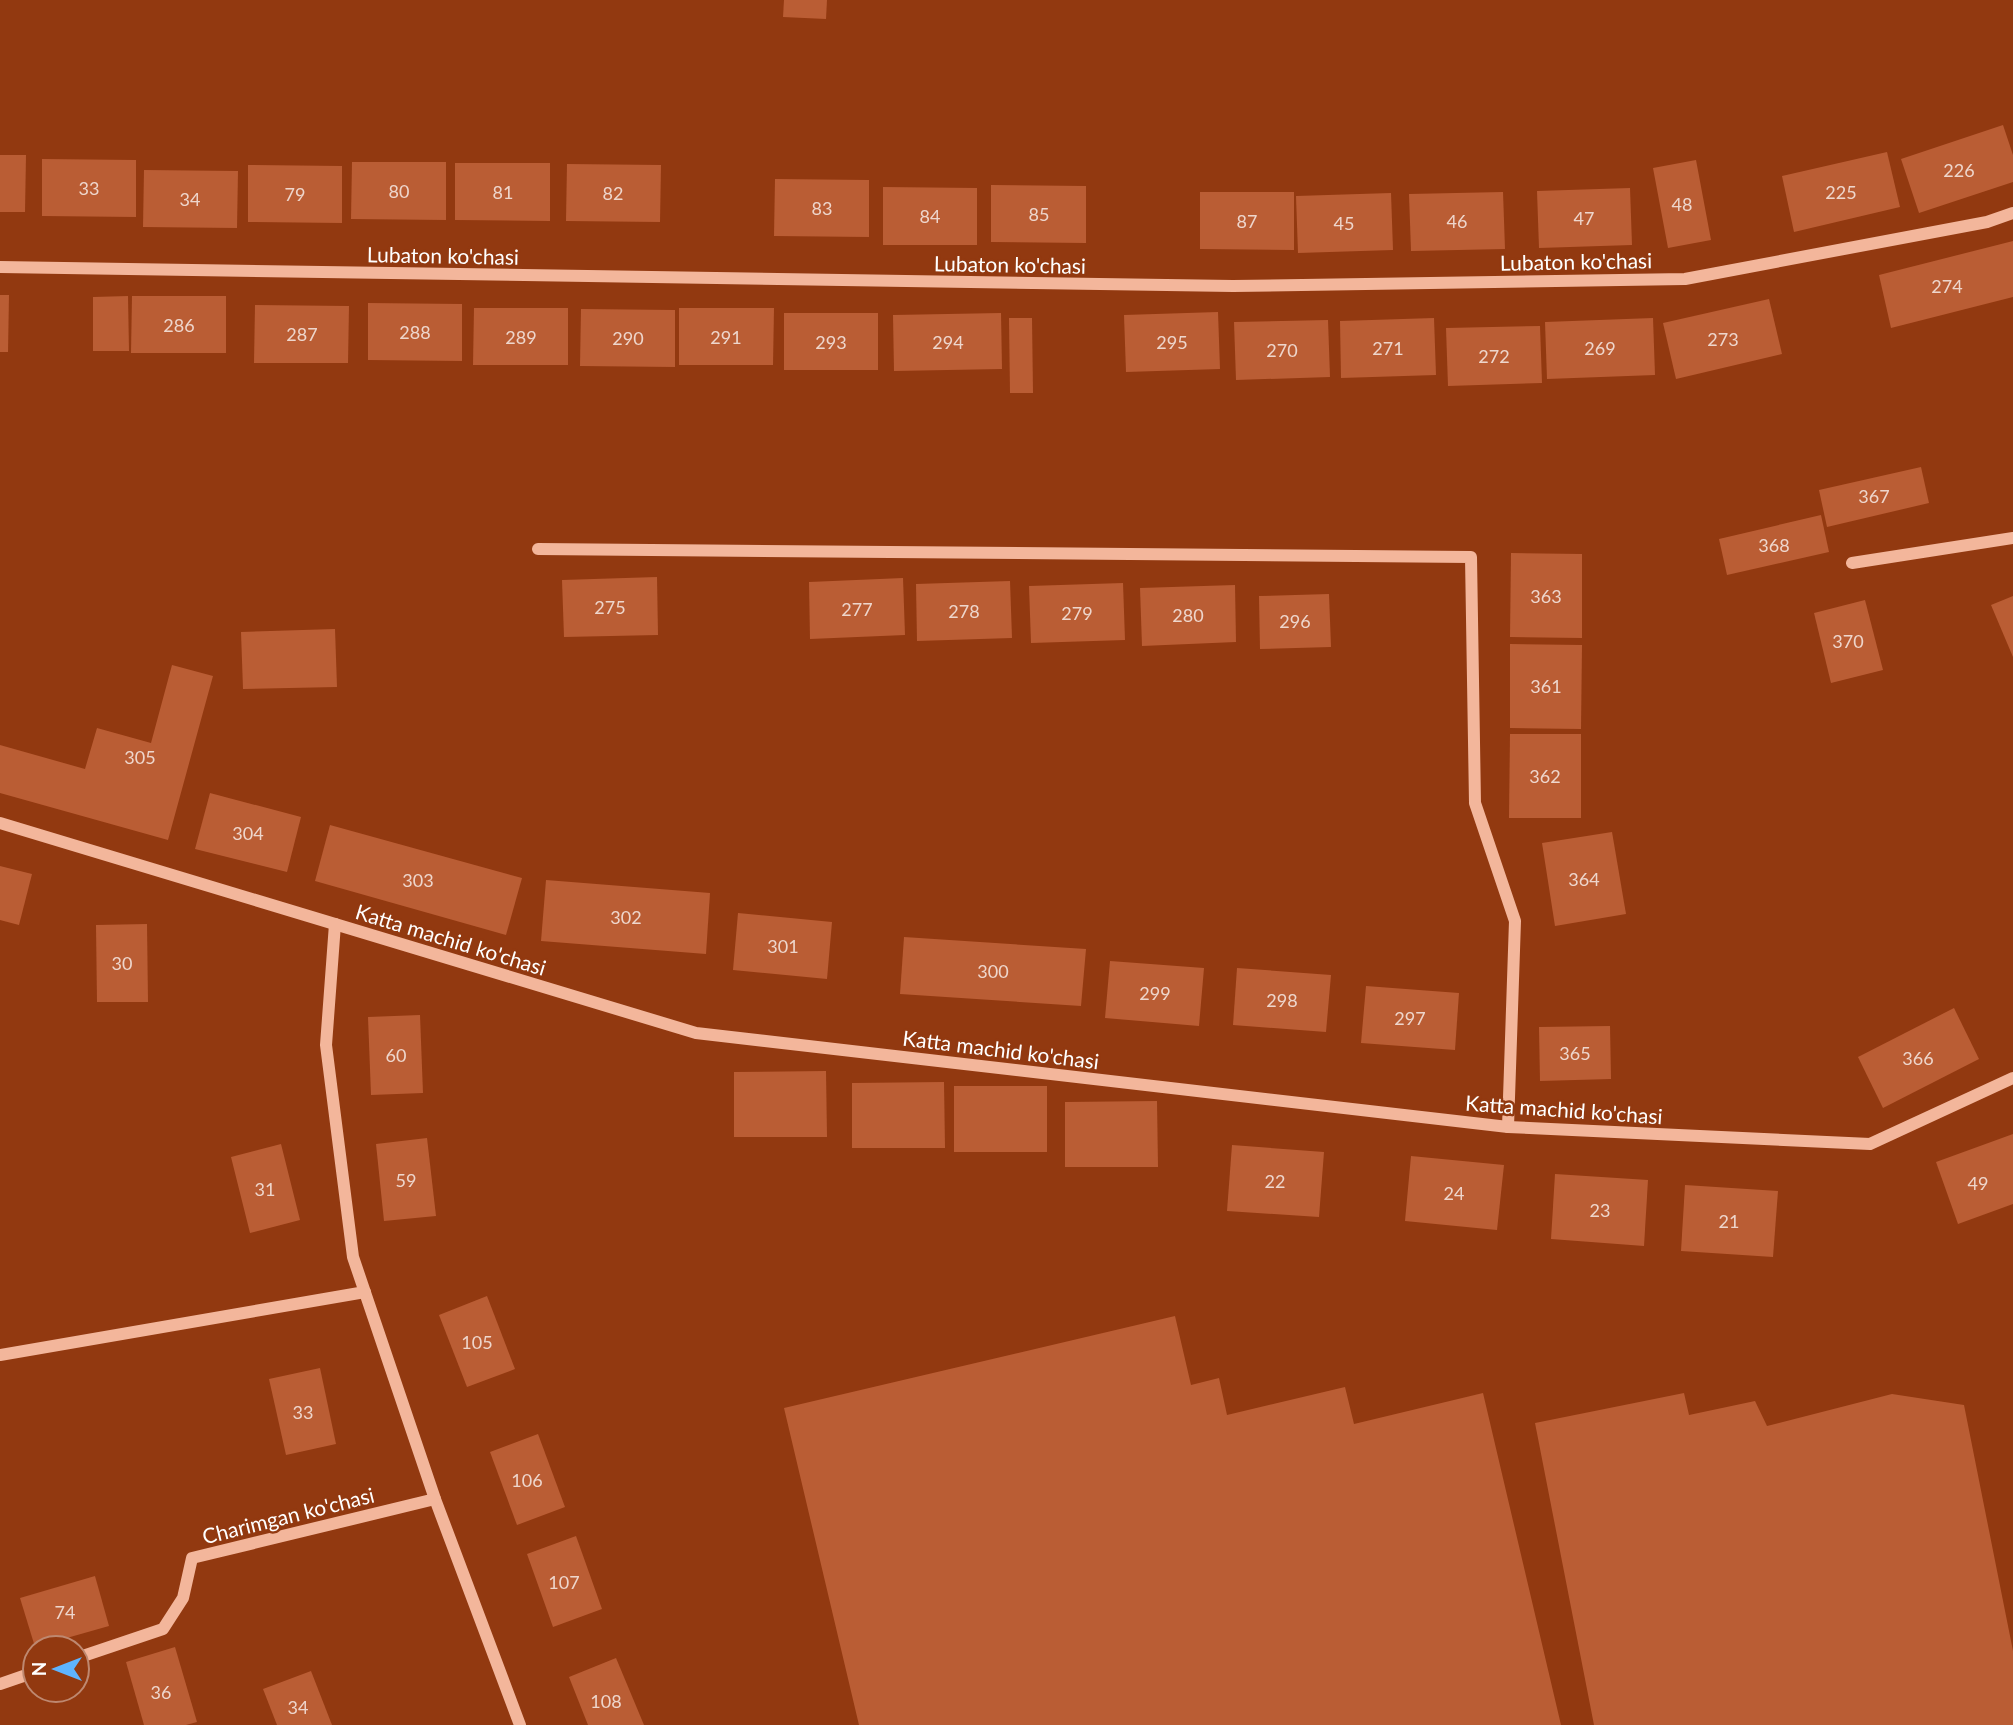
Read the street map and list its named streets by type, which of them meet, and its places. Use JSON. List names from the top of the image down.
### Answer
{
  "streets": {
    "street": ["Lubaton ko'chasi", "Katta machid ko'chasi", "Charimgan ko'chasi"]
  },
  "house_numbers": [
    "226",
    "33",
    "80",
    "81",
    "225",
    "82",
    "79",
    "34",
    "48",
    "83",
    "85",
    "84",
    "47",
    "87",
    "46",
    "45",
    "274",
    "286",
    "288",
    "287",
    "289",
    "291",
    "290",
    "273",
    "293",
    "294",
    "295",
    "271",
    "269",
    "270",
    "272",
    "367",
    "368",
    "363",
    "275",
    "277",
    "278",
    "279",
    "280",
    "296",
    "370",
    "361",
    "305",
    "362",
    "304",
    "364",
    "303",
    "302",
    "301",
    "30",
    "300",
    "299",
    "298",
    "297",
    "365",
    "60",
    "366",
    "59",
    "22",
    "49",
    "31",
    "24",
    "23",
    "21",
    "105",
    "33",
    "106",
    "107",
    "74",
    "36",
    "108",
    "34"
  ],
  "north": "left"
}
